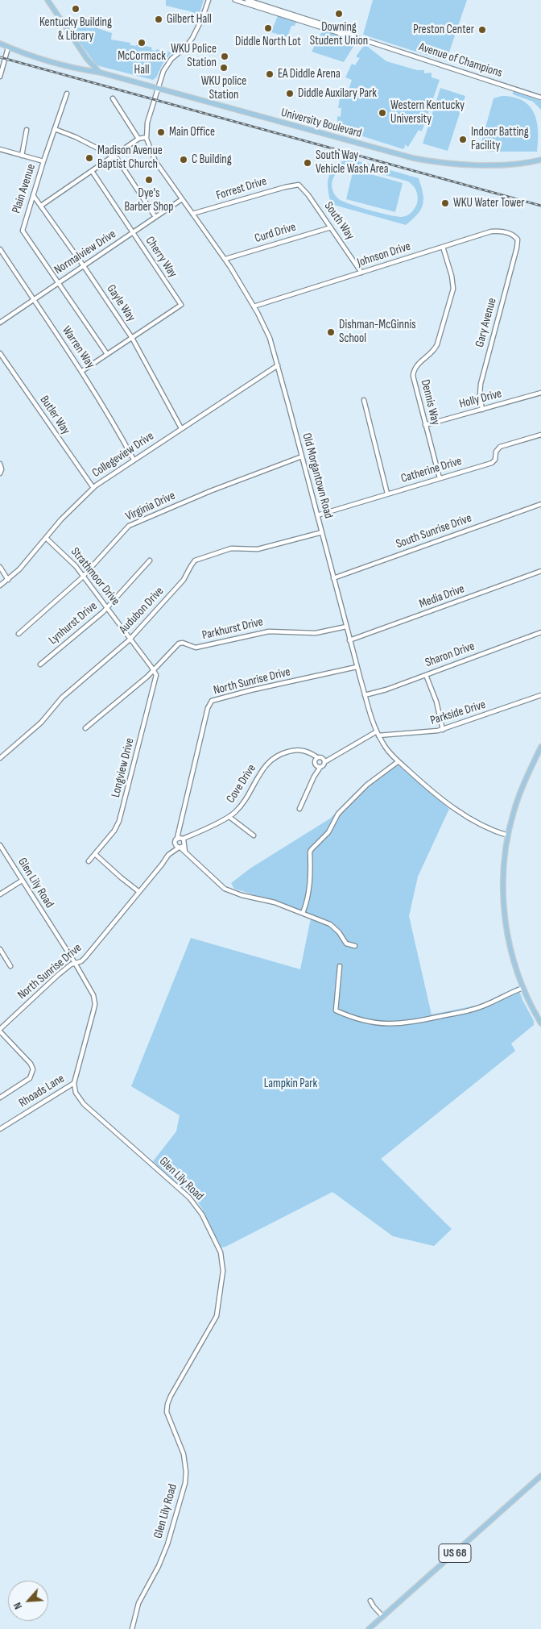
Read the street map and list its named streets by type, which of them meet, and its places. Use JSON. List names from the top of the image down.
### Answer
{
  "streets": {
    "main road": ["University Boulevard", "US 68"],
    "street": [
      "Avenue of Champions",
      "Plain Avenue",
      "Forrest Drive",
      "South Way",
      "Curd Drive",
      "Normalview Drive",
      "Johnson Drive",
      "Cherry Way",
      "Gayle Way",
      "Gary Avenue",
      "Warren Way",
      "Holly Drive",
      "Dennis Way",
      "Butler Way",
      "Collegeview Drive",
      "Catherine Drive",
      "Old Morgantown Road",
      "Virginia Drive",
      "South Sunrise Drive",
      "Strathmoor Drive",
      "Media Drive",
      "Audubon Drive",
      "Lynhurst Drive",
      "Parkhurst Drive",
      "Sharon Drive",
      "North Sunrise Drive",
      "Parkside Drive",
      "Longview Drive",
      "Cove Drive",
      "Glen Lily Road",
      "Rhoads Lane"
    ]
  },
  "crossings": [
    ["University Boulevard", "Old Morgantown Road"],
    ["Plain Avenue", "Normalview Drive"],
    ["Plain Avenue", "Gayle Way"],
    ["Forrest Drive", "South Way"],
    ["Forrest Drive", "Old Morgantown Road"],
    ["South Way", "Curd Drive"],
    ["South Way", "Johnson Drive"],
    ["Curd Drive", "Old Morgantown Road"],
    ["Normalview Drive", "Cherry Way"],
    ["Normalview Drive", "Gayle Way"],
    ["Normalview Drive", "Warren Way"],
    ["Normalview Drive", "Old Morgantown Road"],
    ["Johnson Drive", "Gary Avenue"],
    ["Johnson Drive", "Dennis Way"],
    ["Johnson Drive", "Old Morgantown Road"],
    ["Cherry Way", "Gayle Way"],
    ["Gayle Way", "Collegeview Drive"],
    ["Gary Avenue", "Holly Drive"],
    ["Warren Way", "Collegeview Drive"],
    ["Holly Drive", "Dennis Way"],
    ["Dennis Way", "Catherine Drive"],
    ["Butler Way", "Collegeview Drive"],
    ["Collegeview Drive", "Old Morgantown Road"],
    ["Collegeview Drive", "Strathmoor Drive"],
    ["Catherine Drive", "Old Morgantown Road"],
    ["Old Morgantown Road", "Virginia Drive"],
    ["Old Morgantown Road", "South Sunrise Drive"],
    ["Old Morgantown Road", "Media Drive"],
    ["Old Morgantown Road", "Audubon Drive"],
    ["Old Morgantown Road", "Parkhurst Drive"],
    ["Old Morgantown Road", "Sharon Drive"],
    ["Old Morgantown Road", "North Sunrise Drive"],
    ["Old Morgantown Road", "Parkside Drive"],
    ["Virginia Drive", "Strathmoor Drive"],
    ["Strathmoor Drive", "Audubon Drive"],
    ["Strathmoor Drive", "Lynhurst Drive"],
    ["Strathmoor Drive", "Parkhurst Drive"],
    ["Strathmoor Drive", "Longview Drive"],
    ["Parkhurst Drive", "Longview Drive"],
    ["North Sunrise Drive", "Cove Drive"],
    ["North Sunrise Drive", "Glen Lily Road"],
    ["Parkside Drive", "Cove Drive"],
    ["Glen Lily Road", "Rhoads Lane"]
  ],
  "parks": ["Lampkin Park"],
  "places": [
    "Kentucky Building & Library",
    "Downing Student Union",
    "Gilbert Hall",
    "Diddle North Lot",
    "Preston Center",
    "McCormack Hall",
    "WKU Police Station",
    "WKU police Station",
    "EA Diddle Arena",
    "Diddle Auxilary Park",
    "Western Kentucky University",
    "Main Office",
    "Indoor Batting Facility",
    "Madison Avenue Baptist Church",
    "C Building",
    "South Way Vehicle Wash Area",
    "Dye's Barber Shop",
    "WKU Water Tower",
    "Dishman-McGinnis School"
  ],
  "north": "bottom left"
}
